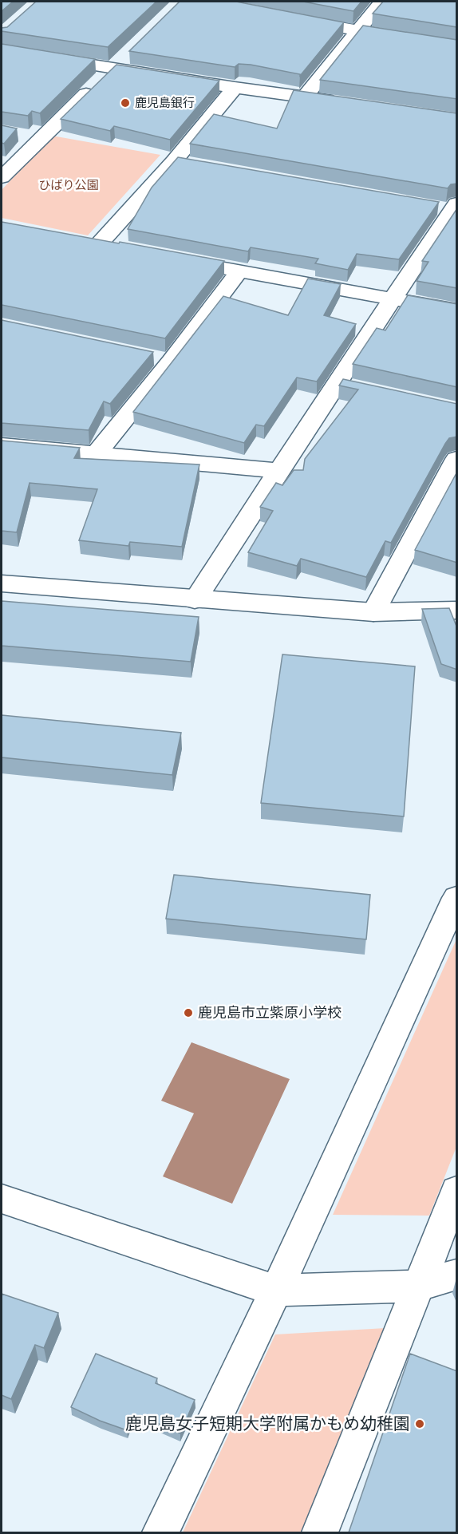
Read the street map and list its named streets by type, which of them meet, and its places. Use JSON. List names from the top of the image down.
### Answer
{
  "parks": ["ひばり公園"],
  "places": ["鹿児島銀行", "鹿児島市立紫原小学校", "鹿児島女子短期大学附属かもめ幼稚園"]
}
